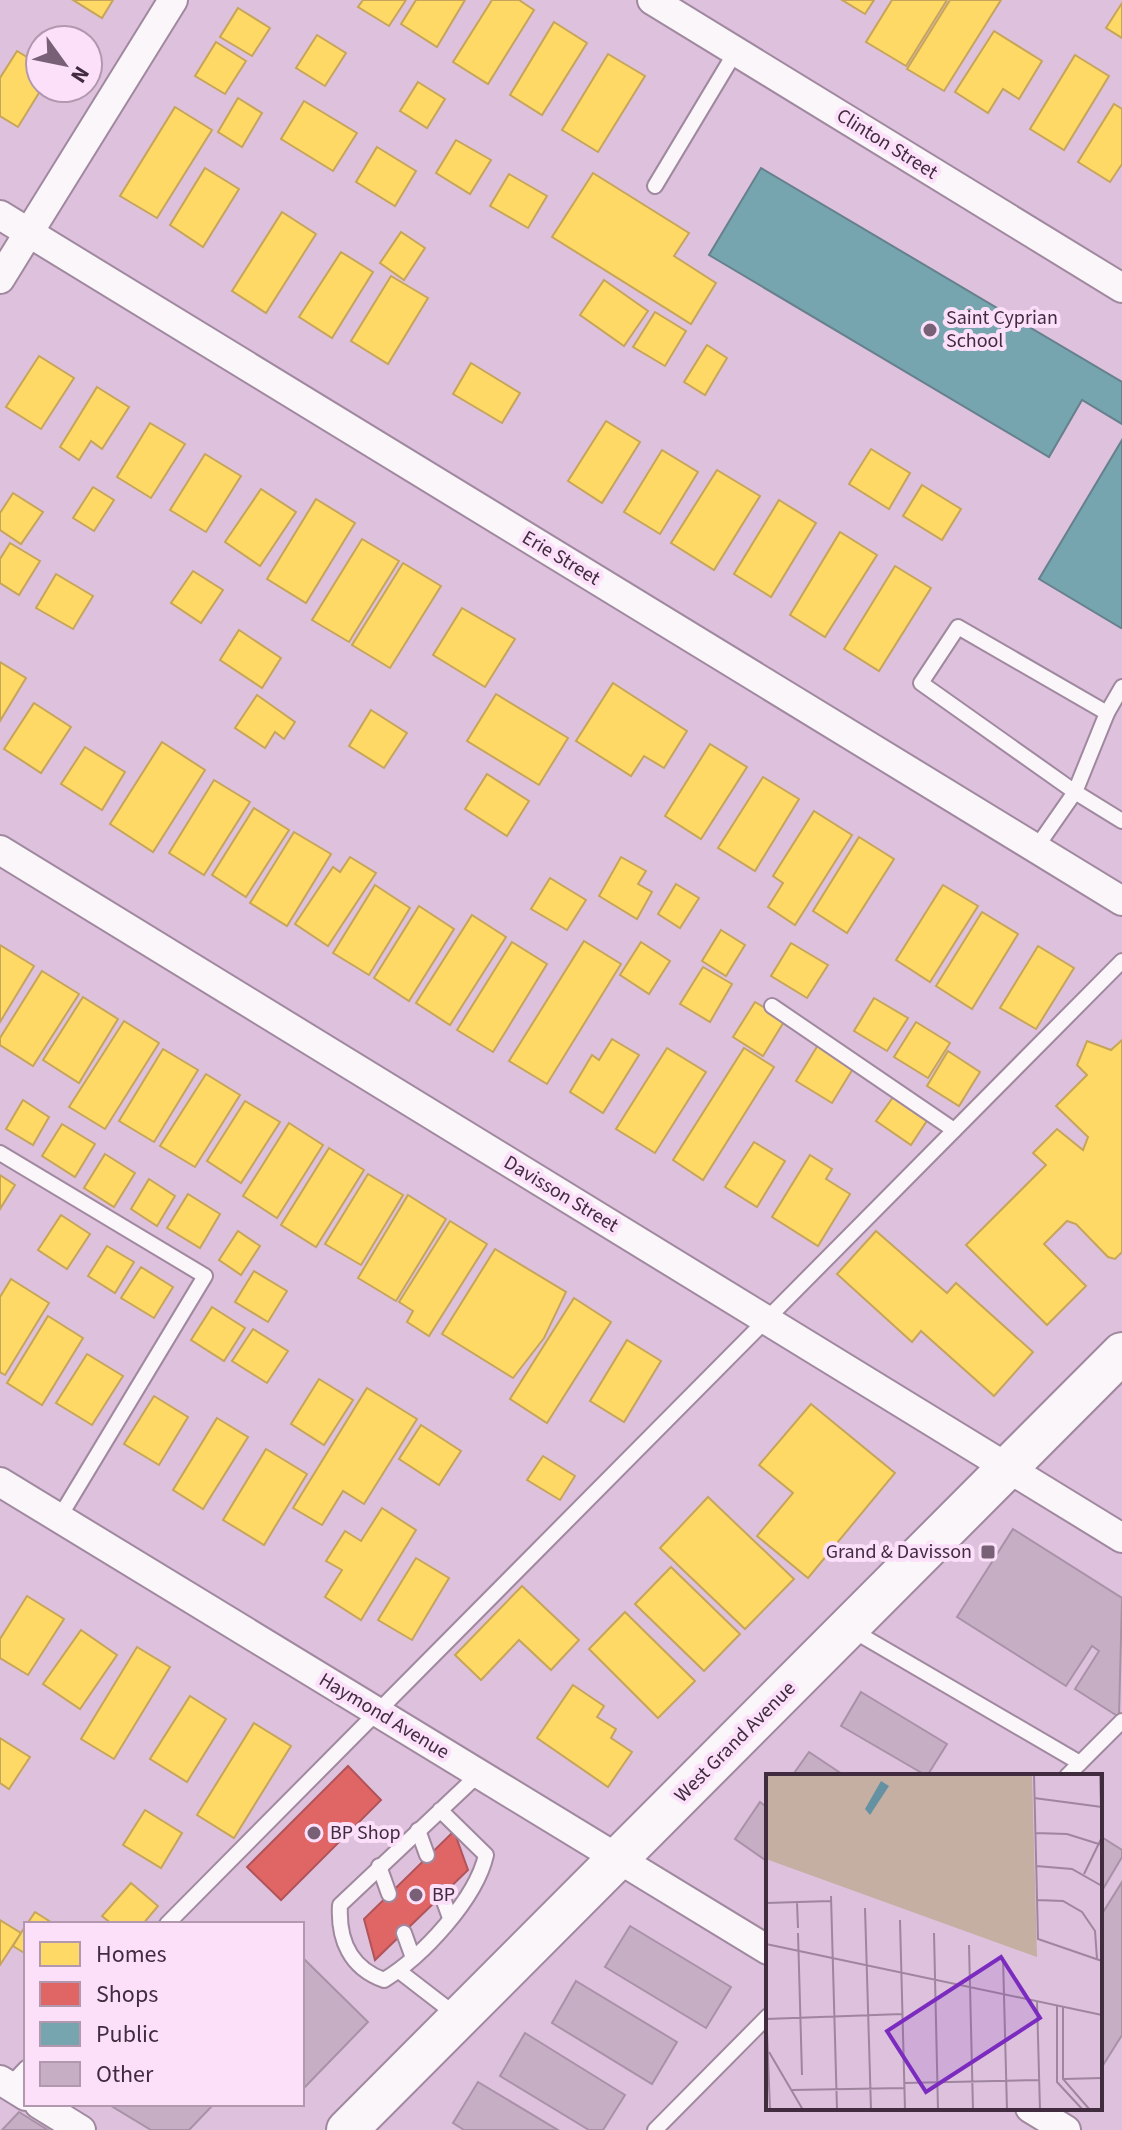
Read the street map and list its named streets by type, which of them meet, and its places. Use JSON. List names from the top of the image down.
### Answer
{
  "streets": {
    "main road": ["West Grand Avenue"],
    "street": [
      "Clinton Street",
      "Erie Street",
      "Davisson Street",
      "Haymond Avenue"
    ]
  },
  "crossings": [
    ["Davisson Street", "West Grand Avenue"],
    ["Haymond Avenue", "West Grand Avenue"]
  ],
  "places": {
    "other": ["Saint Cyprian School", "BP Shop", "BP"],
    "transit": ["Grand & Davisson"]
  },
  "legend": [
    "Homes",
    "Shops",
    "Public",
    "Other"
  ],
  "north": "bottom right"
}
